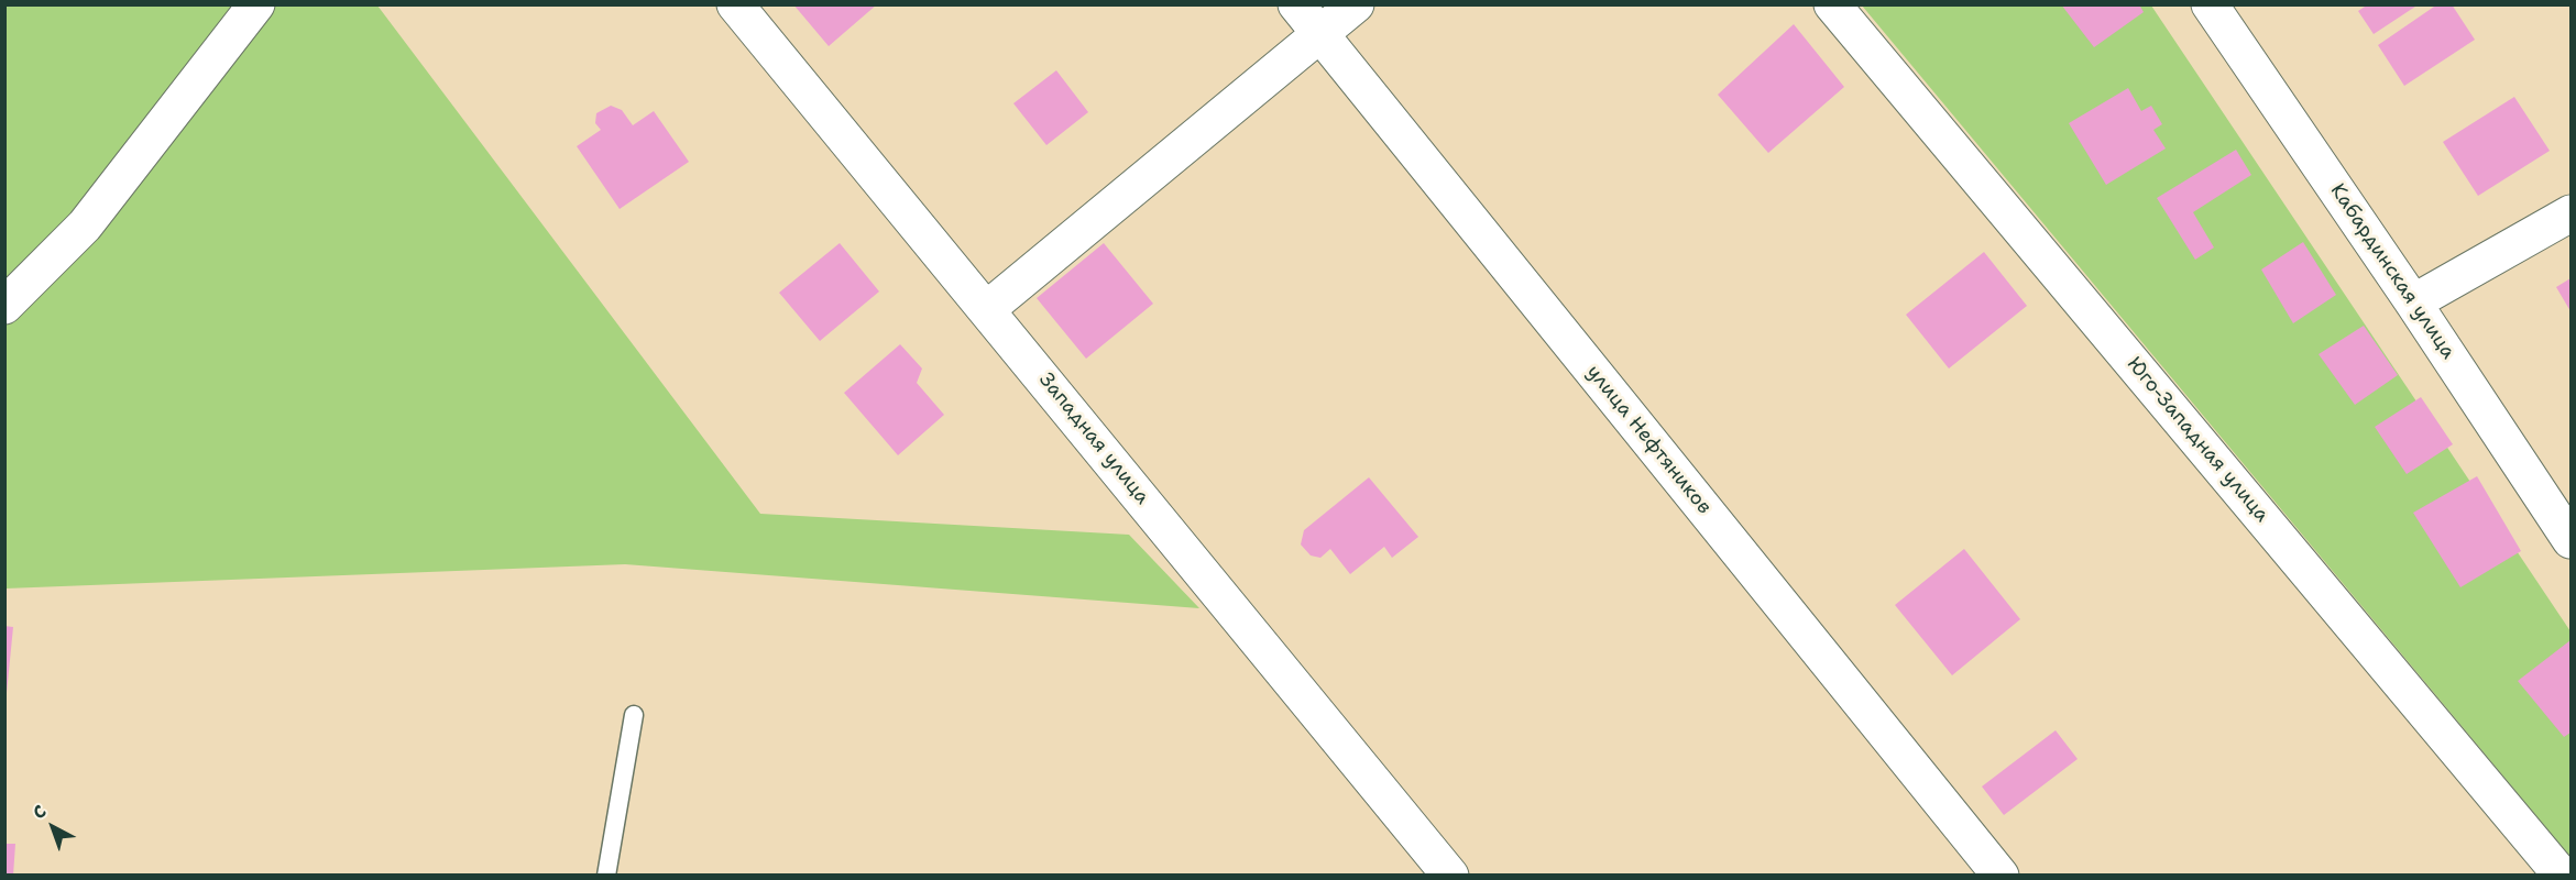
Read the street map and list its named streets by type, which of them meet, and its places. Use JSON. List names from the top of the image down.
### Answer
{
  "streets": {
    "street": [
      "Кабардинская улица",
      "Западная улица",
      "улица Нефтяников",
      "Юго-Западная улица"
    ]
  },
  "north": "top left"
}
